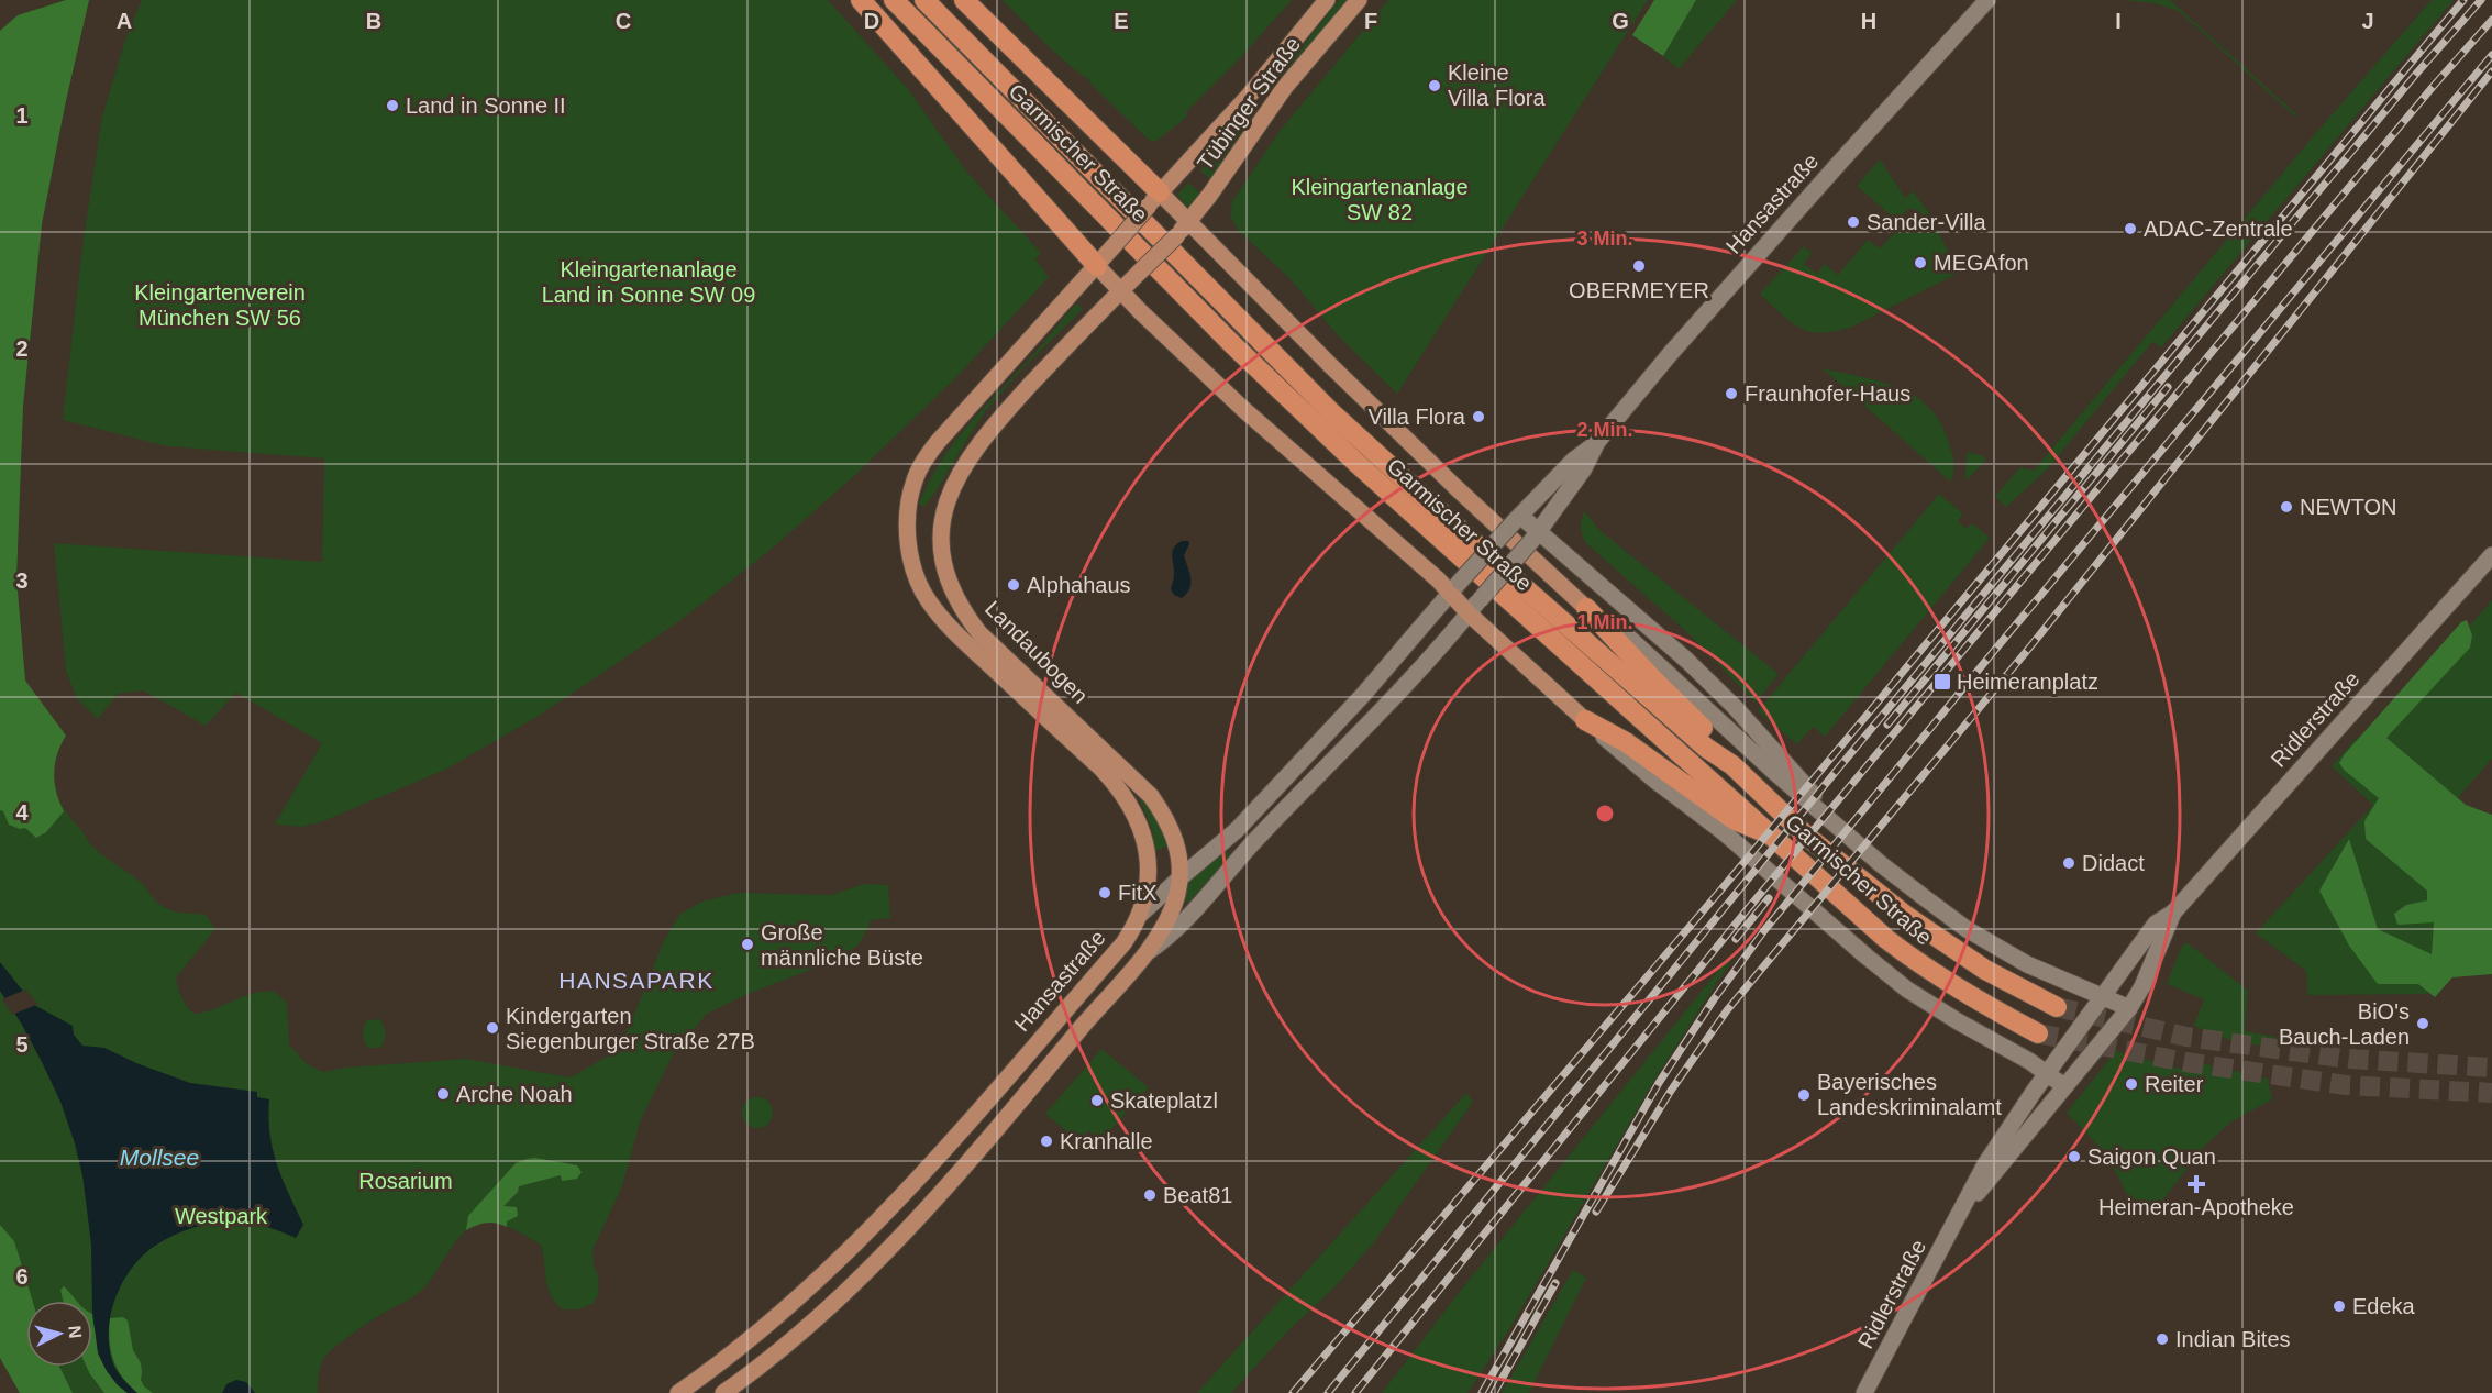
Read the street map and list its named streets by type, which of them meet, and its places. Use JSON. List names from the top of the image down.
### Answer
{
  "streets": {
    "highway": ["Garmischer Straße"],
    "main road": ["Tübinger Straße", "Hansastraße", "Landaubogen"],
    "street": ["Ridlerstraße"]
  },
  "crossings": [
    ["Tübinger Straße", "Garmischer Straße"],
    ["Tübinger Straße", "Landaubogen"],
    ["Garmischer Straße", "Hansastraße"],
    ["Garmischer Straße", "Landaubogen"],
    ["Garmischer Straße", "Ridlerstraße"],
    ["Hansastraße", "Landaubogen"]
  ],
  "districts": ["HANSAPARK"],
  "water": ["Mollsee"],
  "parks": [
    "Kleingartenanlage SW 82",
    "Kleingartenanlage Land in Sonne SW 09",
    "Kleingartenverein München SW 56",
    "Rosarium",
    "Westpark"
  ],
  "places": {
    "other": [
      "Kleine Villa Flora",
      "Land in Sonne II",
      "Sander-Villa",
      "ADAC-Zentrale",
      "MEGAfon",
      "OBERMEYER",
      "Fraunhofer-Haus",
      "Villa Flora",
      "NEWTON",
      "Alphahaus",
      "Didact",
      "FitX",
      "Große männliche Büste",
      "BiO's Bauch-Laden",
      "Kindergarten Siegenburger Straße 27B",
      "Reiter",
      "Arche Noah",
      "Bayerisches Landeskriminalamt",
      "Skateplatzl",
      "Kranhalle",
      "Saigon Quan",
      "Beat81",
      "Edeka",
      "Indian Bites"
    ],
    "transit": ["Heimeranplatz"],
    "health": ["Heimeran-Apotheke"]
  },
  "north": "right",
  "grid": {
    "columns": [
      "A",
      "B",
      "C",
      "D",
      "E",
      "F",
      "G",
      "H",
      "I",
      "J"
    ],
    "rows": [
      "1",
      "2",
      "3",
      "4",
      "5",
      "6"
    ]
  },
  "rings": ["3 Min.", "2 Min.", "1 Min."]
}
